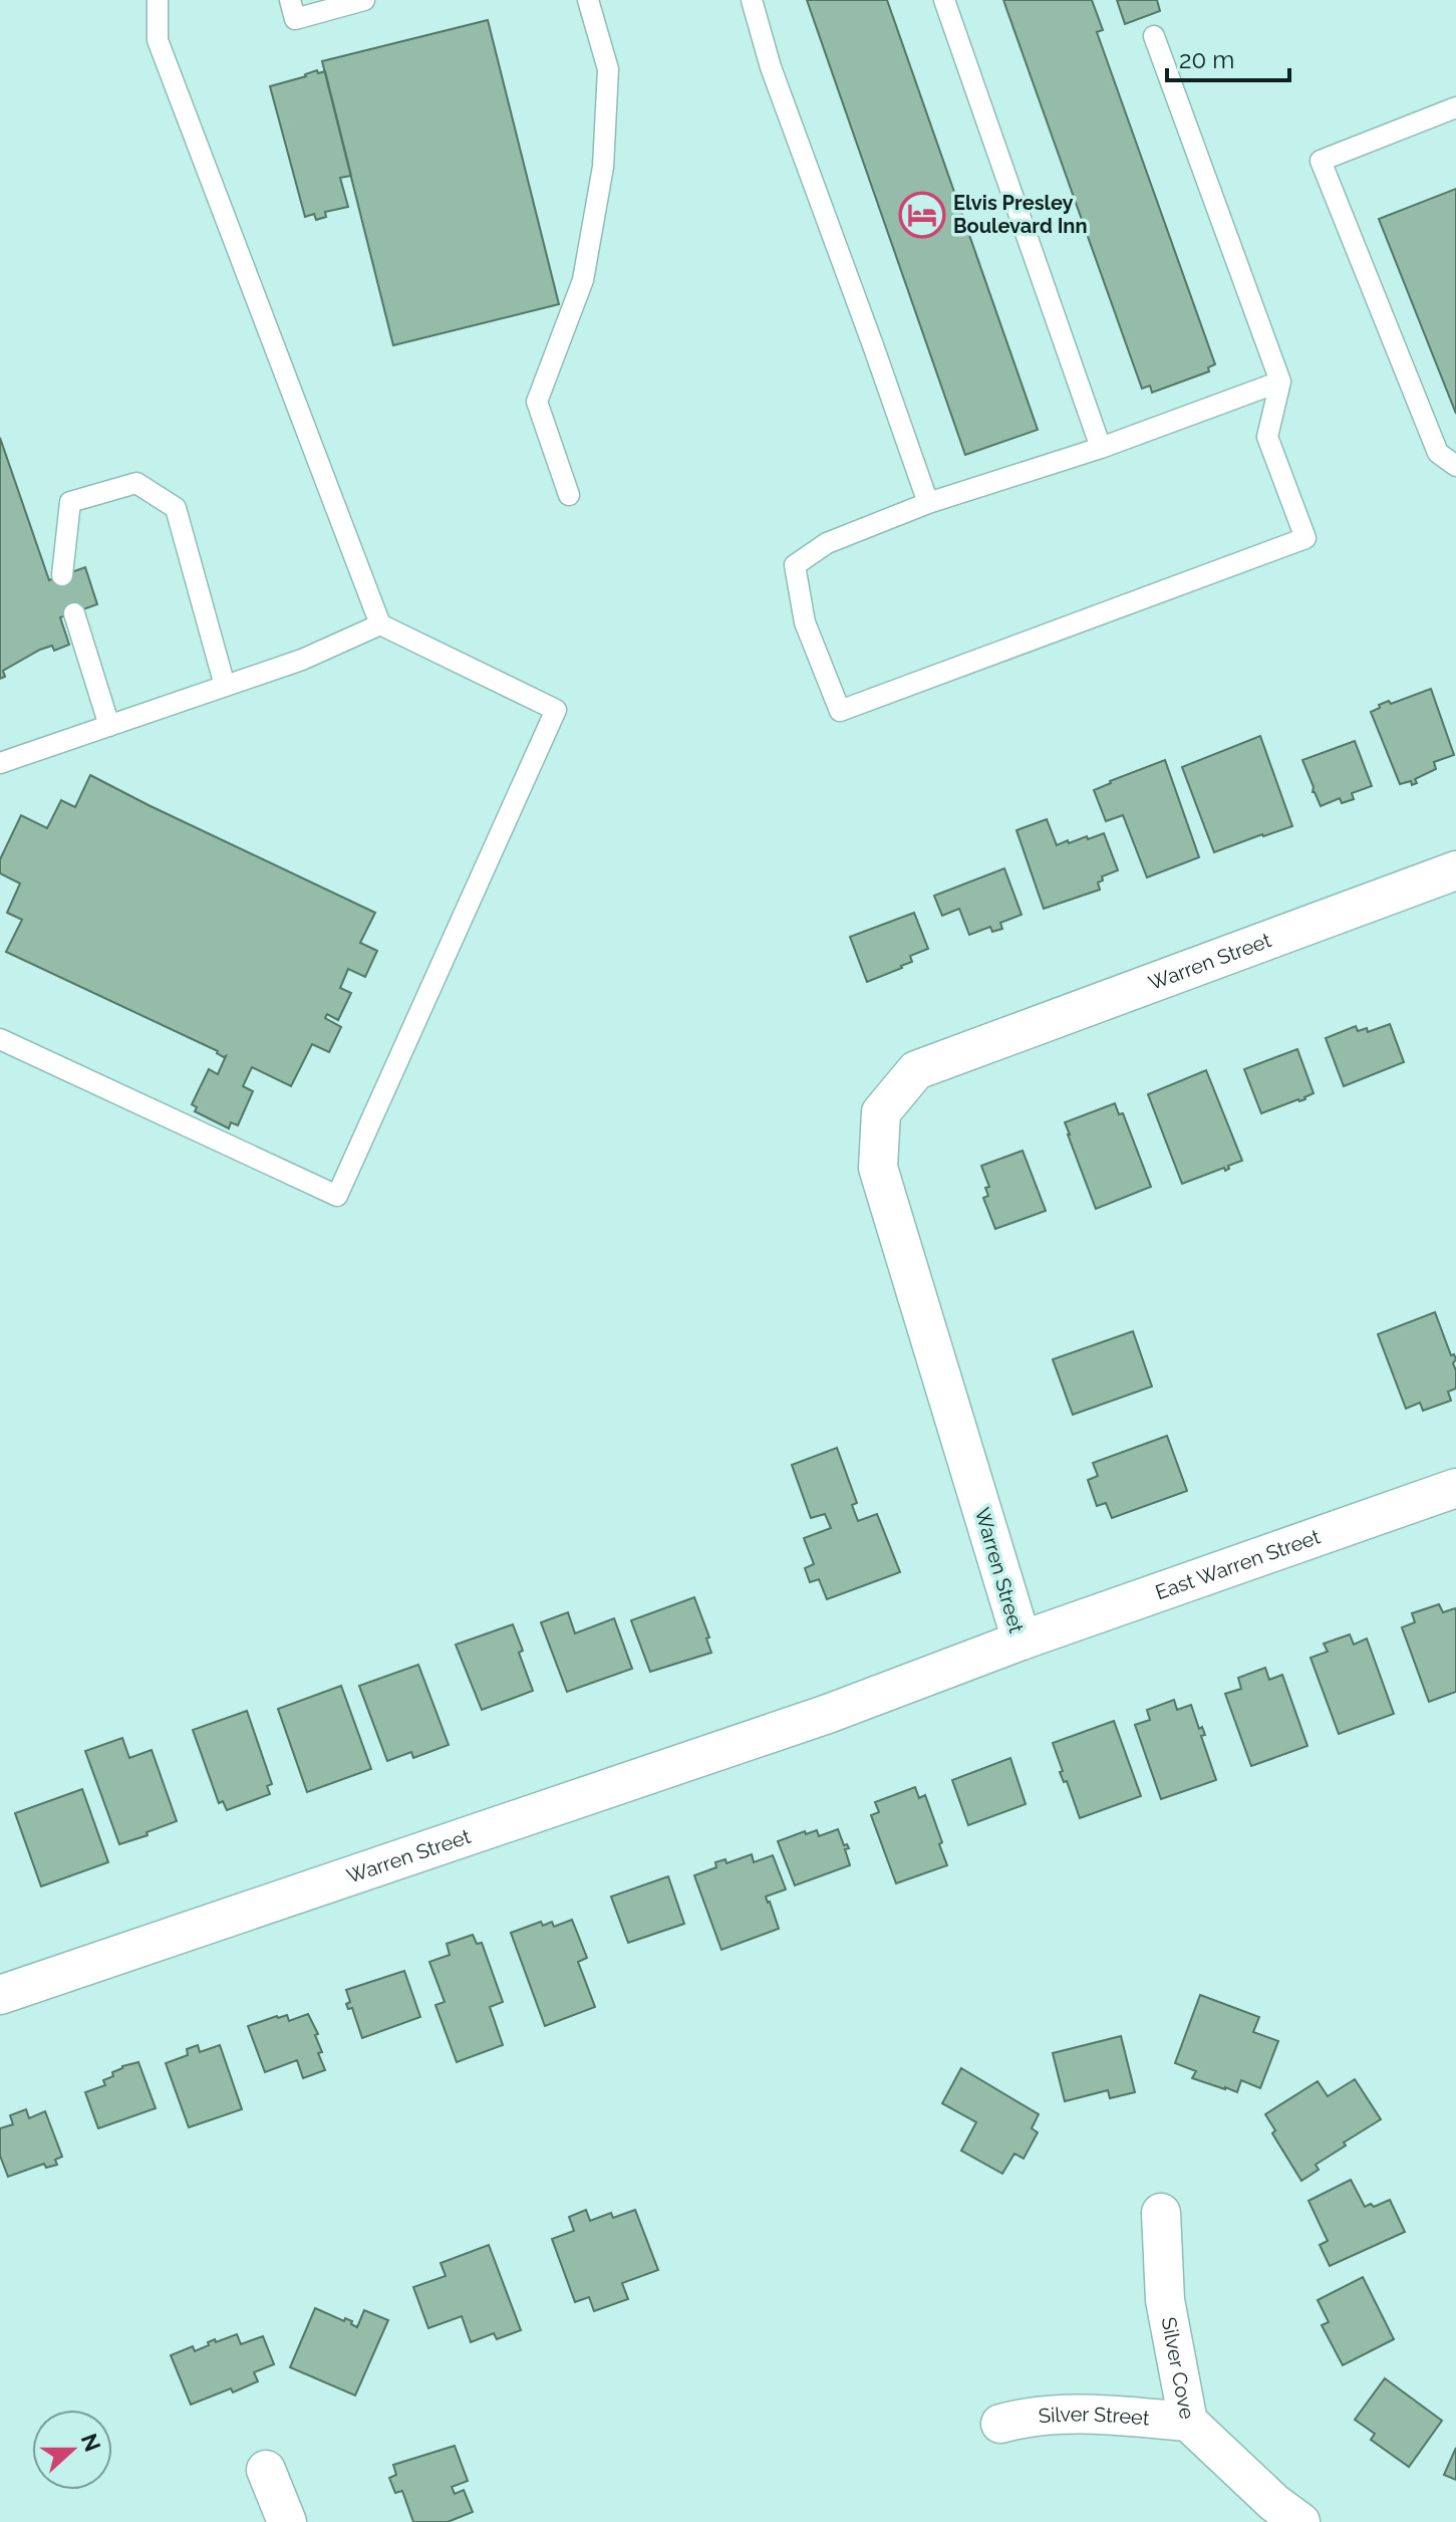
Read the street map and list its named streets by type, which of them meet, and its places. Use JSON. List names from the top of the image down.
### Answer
{
  "streets": {
    "street": [
      "Warren Street",
      "East Warren Street",
      "Silver Cove",
      "Silver Street"
    ]
  },
  "crossings": [
    ["Warren Street", "East Warren Street"],
    ["Silver Cove", "Silver Street"]
  ],
  "places": {
    "hotel": ["Elvis Presley Boulevard Inn"]
  },
  "scale_bar": "20 m",
  "north": "right"
}
